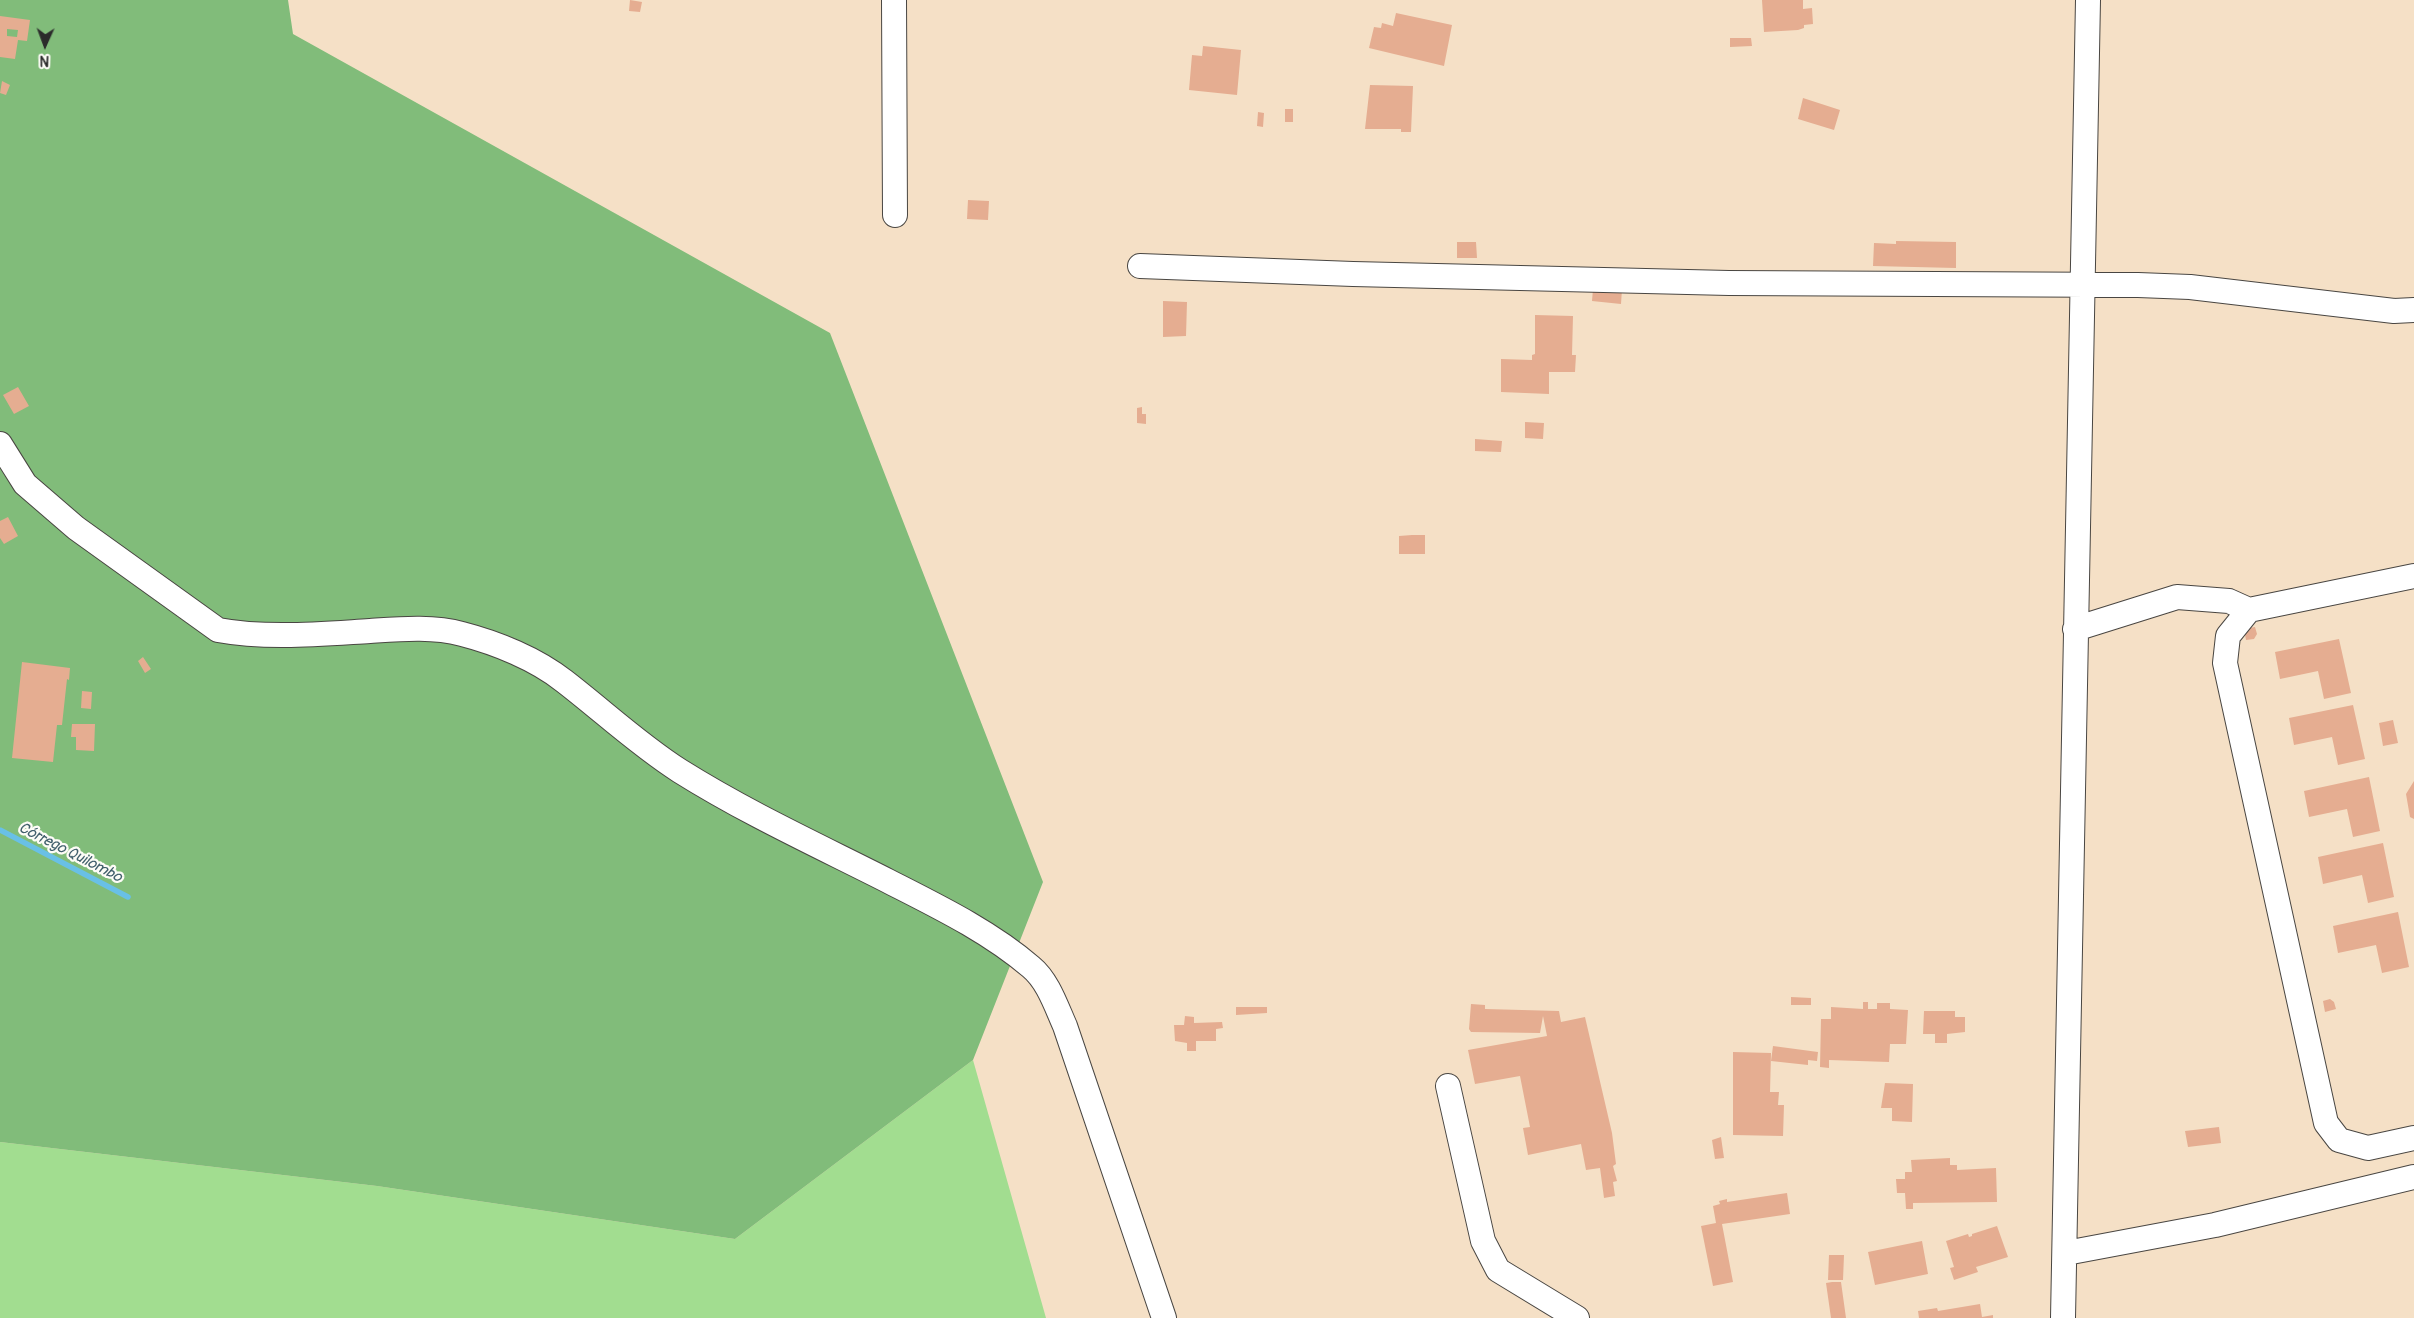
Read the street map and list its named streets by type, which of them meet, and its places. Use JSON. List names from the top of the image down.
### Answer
{
  "water": ["Córrego Quilombo"],
  "north": "bottom"
}
